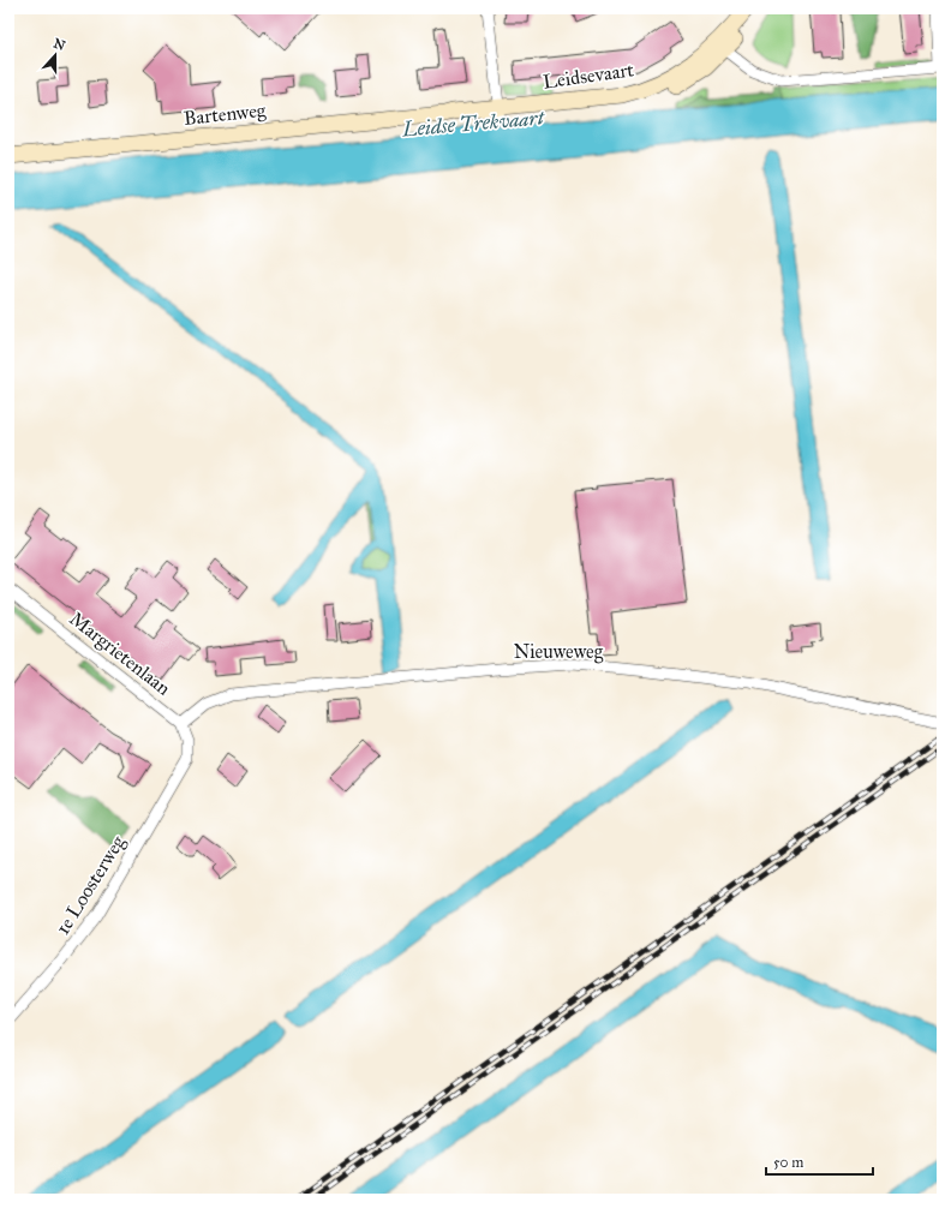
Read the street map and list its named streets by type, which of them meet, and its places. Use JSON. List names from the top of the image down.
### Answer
{
  "streets": {
    "main road": ["Leidsevaart", "Bartenweg"],
    "street": ["Nieuweweg", "Margrietenlaan", "1e Loosterweg"]
  },
  "crossings": [
    ["Leidsevaart", "Bartenweg"],
    ["Nieuweweg", "Margrietenlaan"],
    ["Nieuweweg", "1e Loosterweg"],
    ["Margrietenlaan", "1e Loosterweg"]
  ],
  "water": ["Leidse Trekvaart"],
  "scale_bar": "50 m",
  "north": "top"
}
